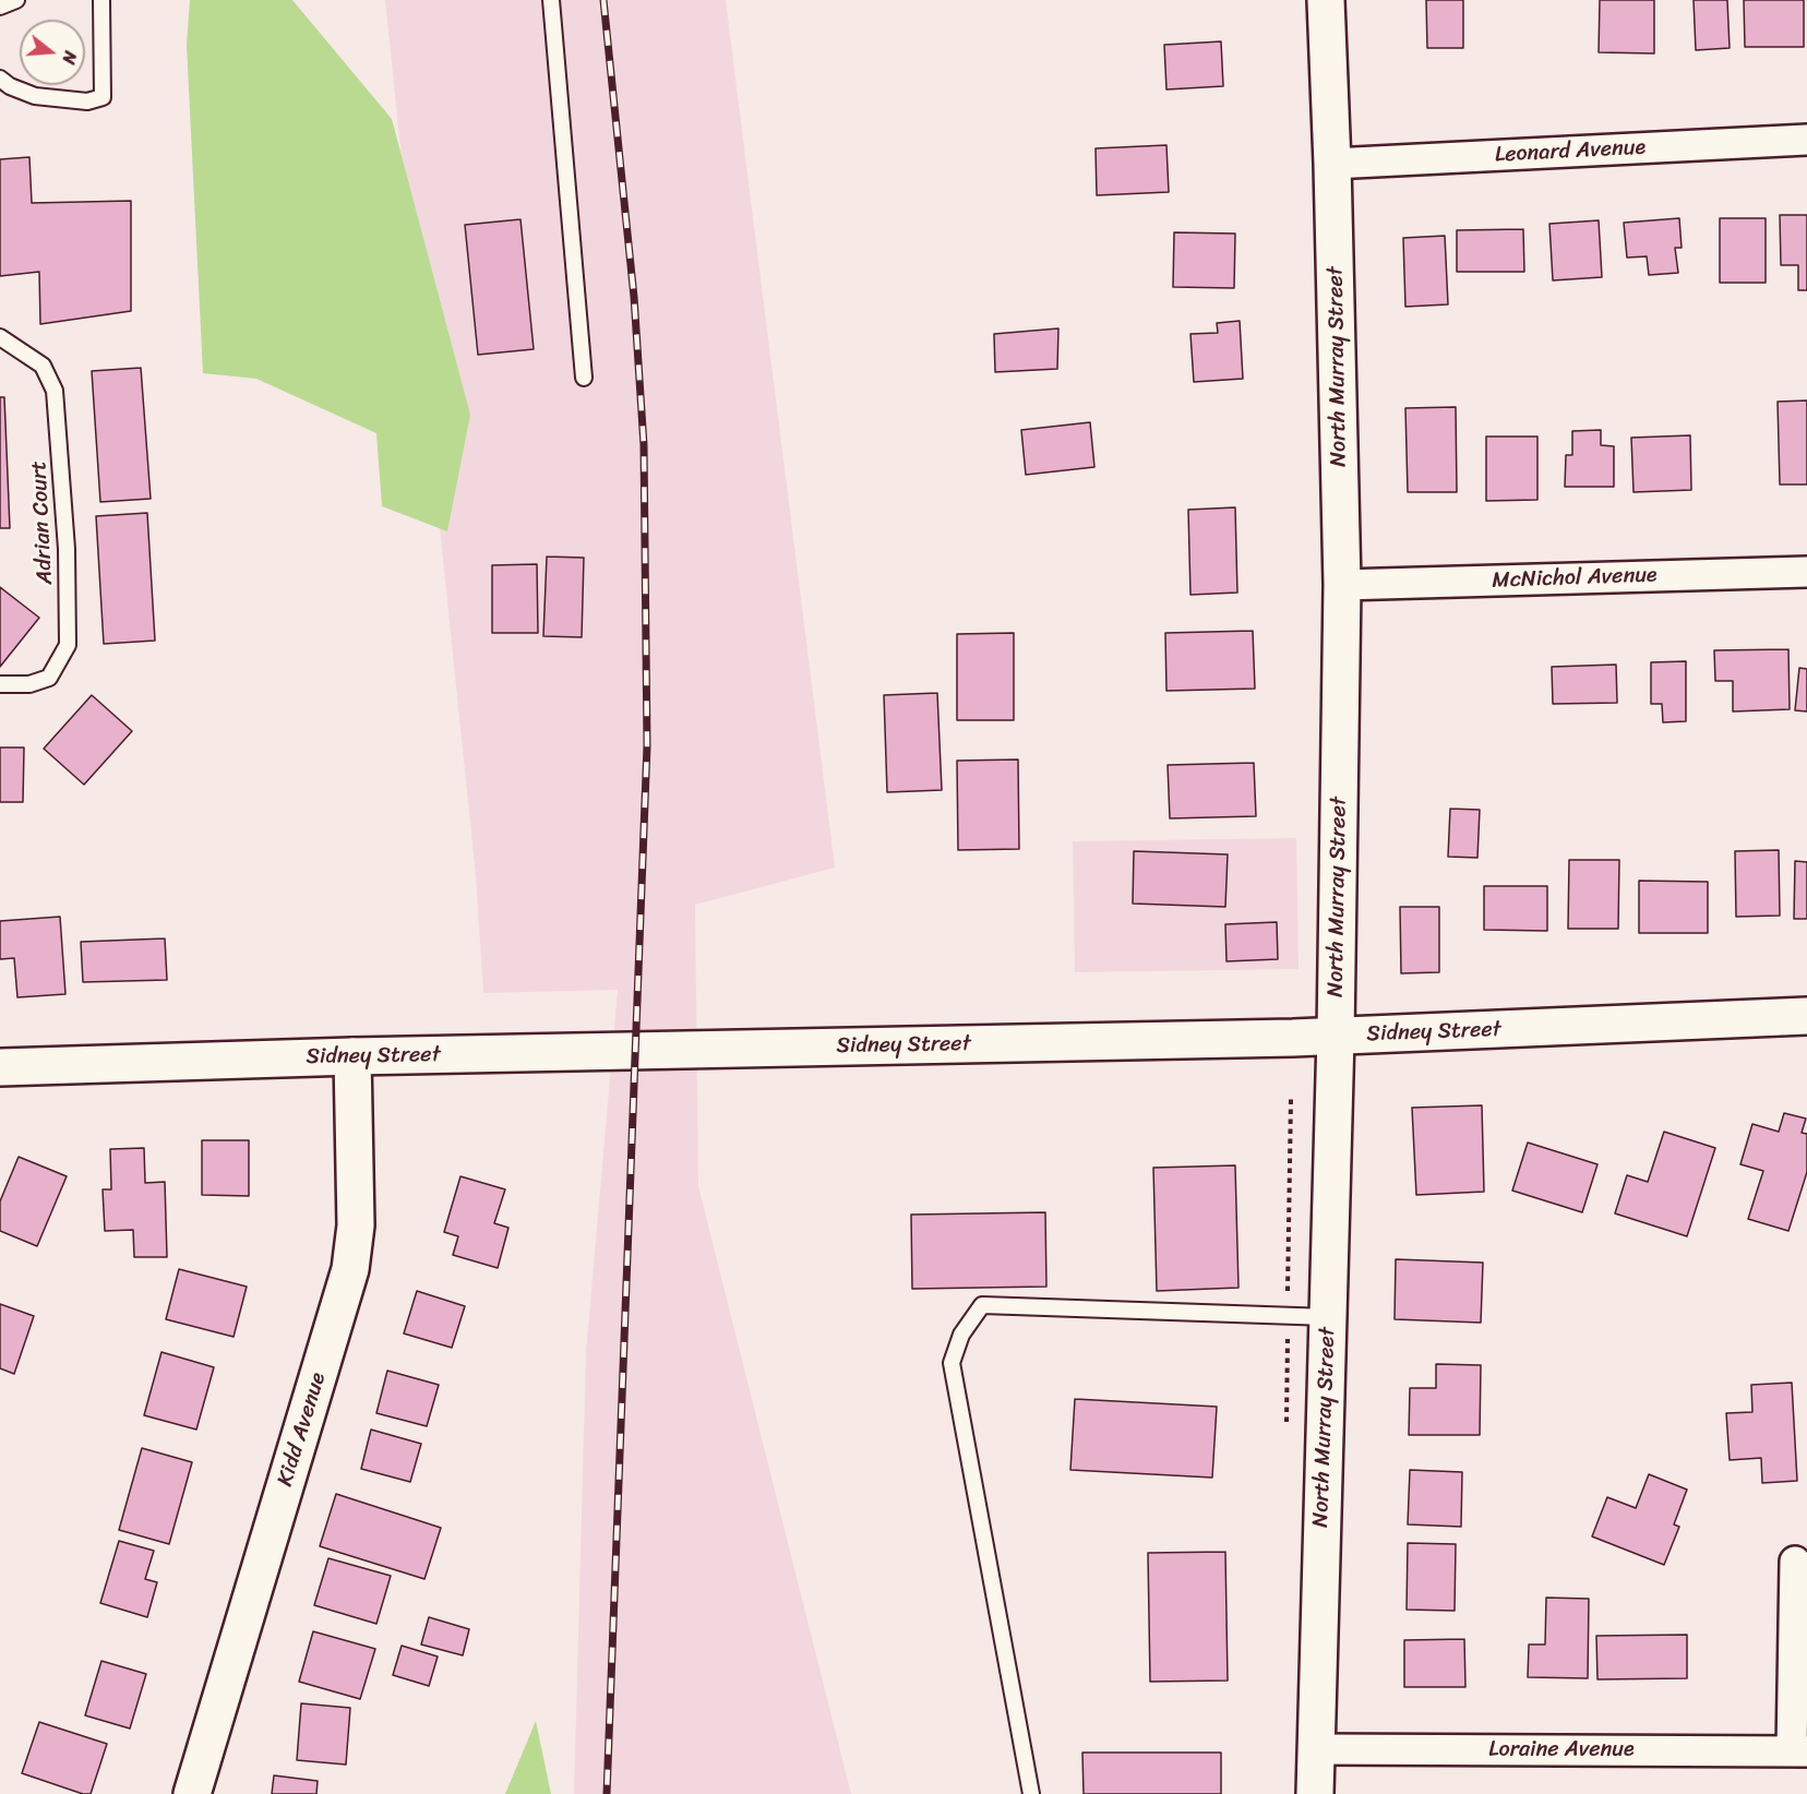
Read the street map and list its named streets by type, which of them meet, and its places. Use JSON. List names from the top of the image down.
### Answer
{
  "streets": {
    "street": [
      "Leonard Avenue",
      "North Murray Street",
      "McNichol Avenue",
      "Sidney Street",
      "Kidd Avenue",
      "Loraine Avenue"
    ],
    "lane": ["Adrian Court"]
  },
  "crossings": [
    ["Leonard Avenue", "North Murray Street"],
    ["North Murray Street", "McNichol Avenue"],
    ["North Murray Street", "Sidney Street"],
    ["North Murray Street", "Loraine Avenue"],
    ["Sidney Street", "Kidd Avenue"]
  ],
  "north": "right"
}
